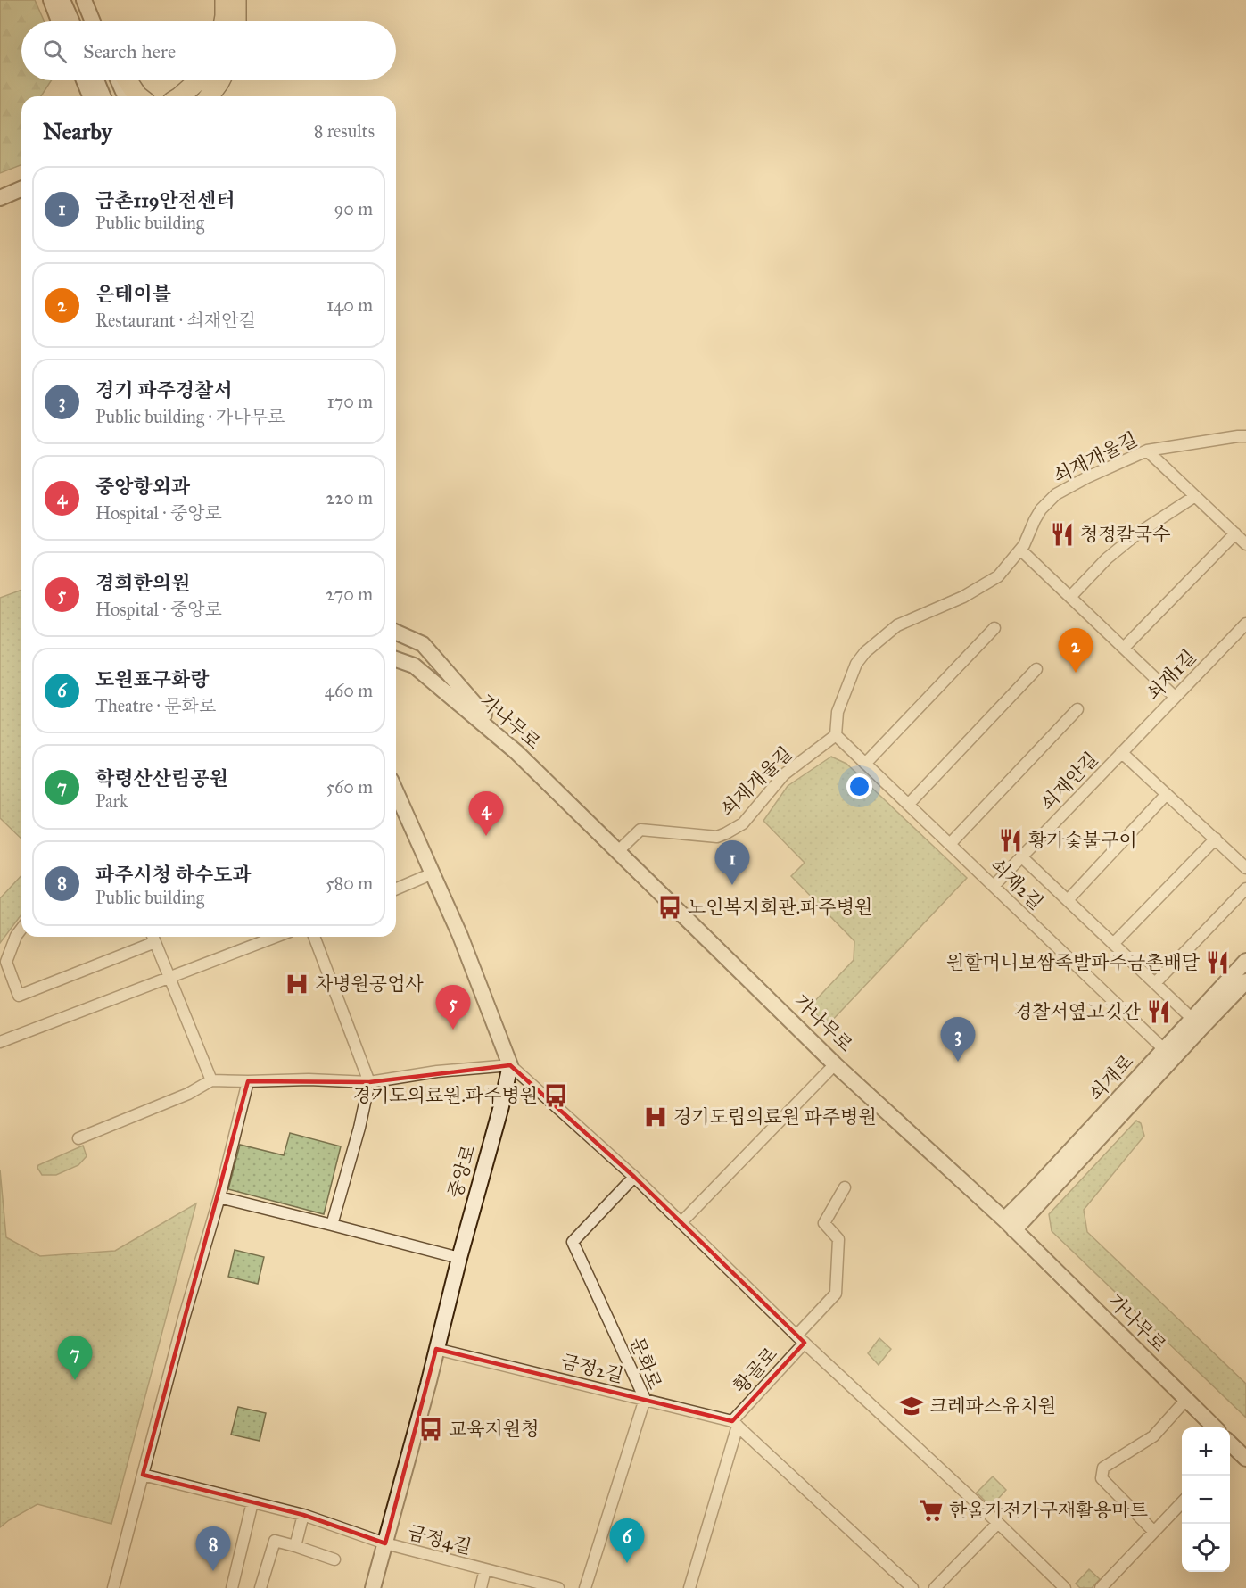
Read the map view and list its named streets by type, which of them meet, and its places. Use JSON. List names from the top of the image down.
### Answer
{
  "streets": {
    "street": [
      "쇠재개울길",
      "쇠재1길",
      "가나무로",
      "쇠재안길",
      "쇠재2길",
      "중앙로",
      "문화로",
      "금정2길",
      "황골로",
      "금정4길"
    ]
  },
  "crossings": [
    ["쇠재개울길", "가나무로"],
    ["쇠재개울길", "쇠재2길"],
    ["쇠재1길", "쇠재안길"],
    ["쇠재안길", "쇠재2길"],
    ["중앙로", "금정2길"],
    ["중앙로", "금정4길"],
    ["문화로", "금정2길"],
    ["금정2길", "황골로"]
  ],
  "places": {
    "restaurant": [
      "청정칼국수",
      "황가숯불구이",
      "원할머니보쌈족발파주금촌배달",
      "경찰서옆고깃간"
    ],
    "bus stop": ["노인복지회관.파주병원", "경기도의료원.파주병원", "교육지원청"],
    "hospital": ["차병원공업사", "경기도립의료원 파주병원"],
    "school or university": ["크레파스유치원"],
    "supermarket": ["한울가전가구재활용마트"]
  },
  "page": {
    "search": "Search here",
    "heading": ["Nearby", "8 results"],
    "list": [
      {
        "mark": "1",
        "name": "금촌119안전센터",
        "note": "Public building",
        "value": "90 m"
      },
      {
        "mark": "2",
        "name": "은테이블",
        "note": "Restaurant · 쇠재안길",
        "value": "140 m"
      },
      {
        "mark": "3",
        "name": "경기 파주경찰서",
        "note": "Public building · 가나무로",
        "value": "170 m"
      },
      {
        "mark": "4",
        "name": "중앙항외과",
        "note": "Hospital · 중앙로",
        "value": "220 m"
      },
      {
        "mark": "5",
        "name": "경희한의원",
        "note": "Hospital · 중앙로",
        "value": "270 m"
      },
      {
        "mark": "6",
        "name": "도원표구화랑",
        "note": "Theatre · 문화로",
        "value": "460 m"
      },
      {
        "mark": "7",
        "name": "학령산산림공원",
        "note": "Park",
        "value": "560 m"
      },
      {
        "mark": "8",
        "name": "파주시청 하수도과",
        "note": "Public building",
        "value": "580 m"
      }
    ],
    "pins": [
      "2",
      "4",
      "1",
      "5",
      "3",
      "7",
      "6",
      "8"
    ],
    "map_buttons": ["+", "−"]
  }
}
